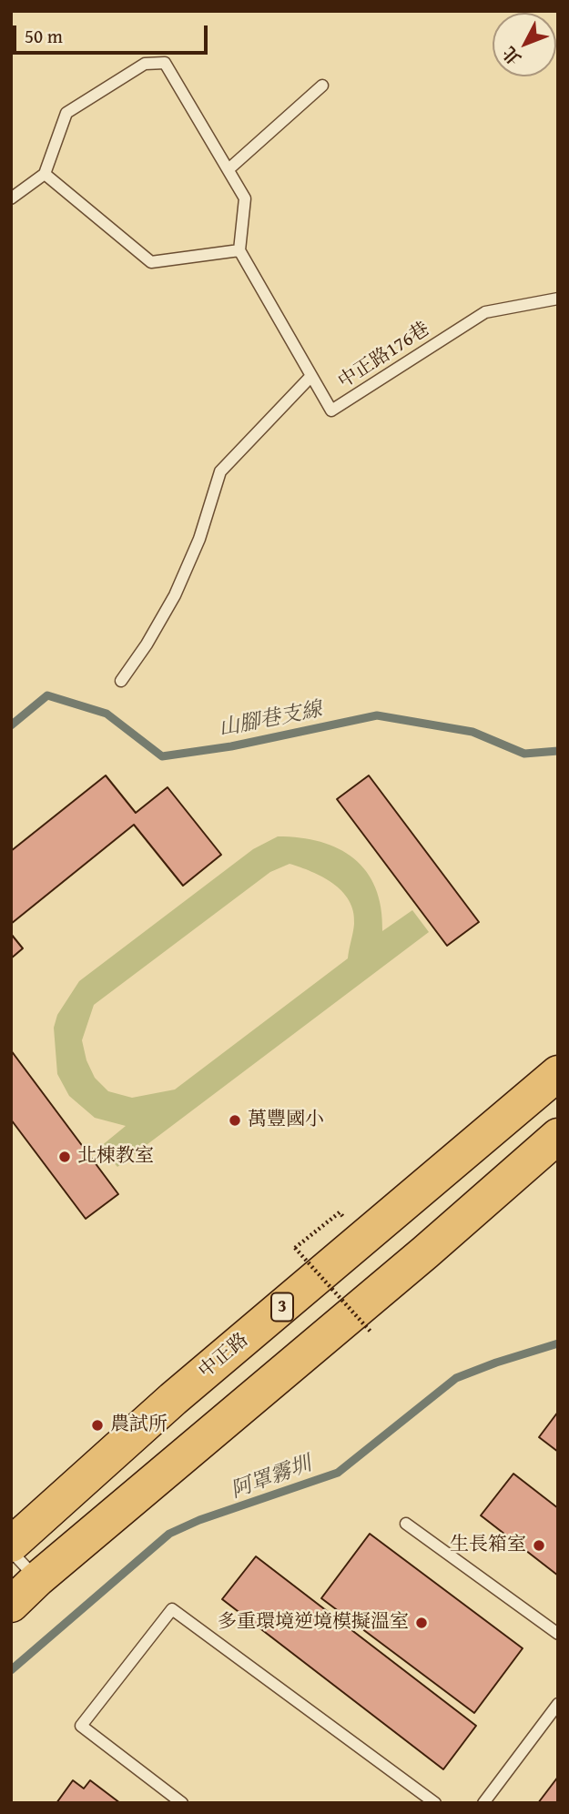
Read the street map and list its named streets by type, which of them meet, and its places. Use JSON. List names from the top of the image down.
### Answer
{
  "streets": {
    "main road": ["3", "中正路"],
    "lane": ["中正路176巷"]
  },
  "water": ["山腳巷支線", "阿罩霧圳"],
  "places": [
    "萬豐國小",
    "北棟教室",
    "農試所",
    "生長箱室",
    "多重環境逆境模擬溫室"
  ],
  "scale_bar": "50 m",
  "north": "bottom left"
}
